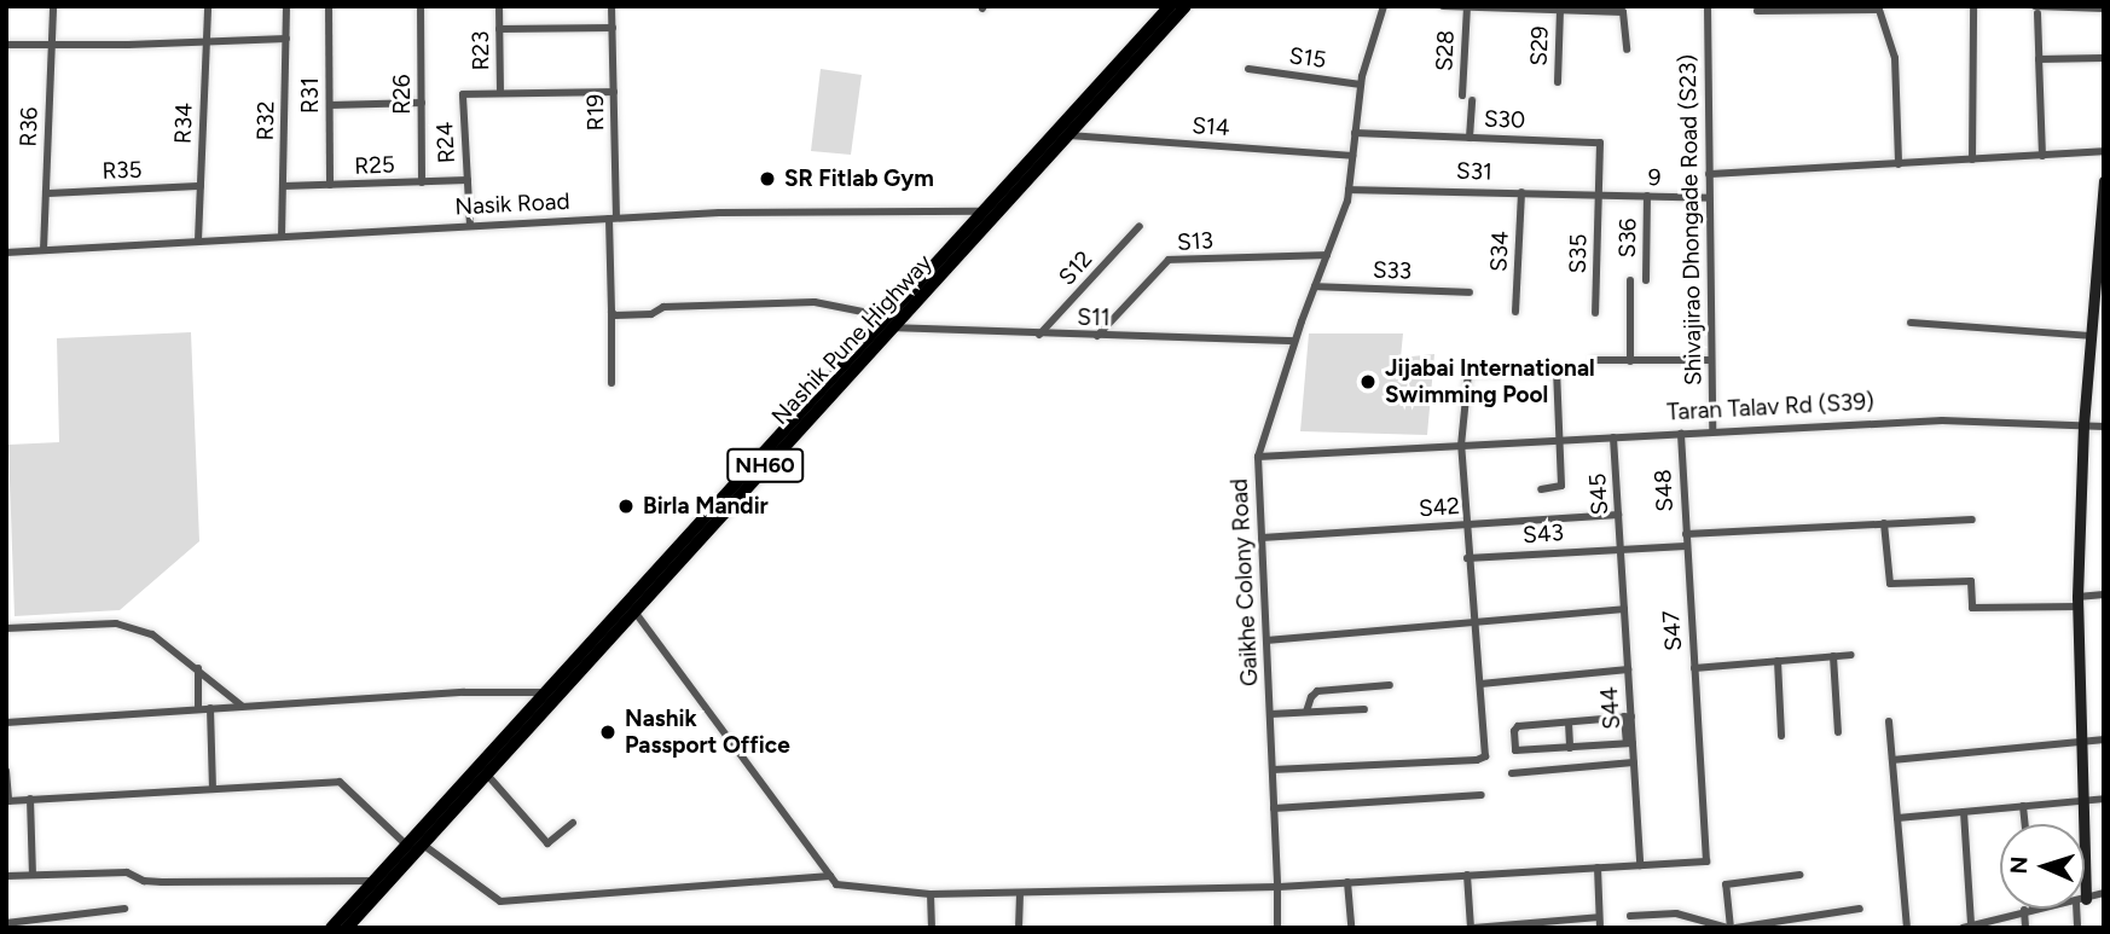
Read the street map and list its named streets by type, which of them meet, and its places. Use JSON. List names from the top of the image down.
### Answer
{
  "streets": {
    "highway": ["Nashik Pune Highway", "NH60"],
    "street": [
      "S29",
      "R23",
      "S28",
      "S15",
      "R26",
      "R31",
      "R19",
      "S30",
      "R32",
      "R34",
      "R36",
      "S14",
      "R24",
      "R25",
      "R35",
      "S31",
      "9",
      "Nasik Road",
      "Shivajirao Dhongade Road (S23)",
      "S36",
      "S13",
      "S34",
      "S35",
      "S12",
      "S33",
      "S11",
      "Taran Talav Rd (S39)",
      "S48",
      "S45",
      "S42",
      "S43",
      "Gaikhe Colony Road",
      "S47",
      "S44"
    ]
  },
  "crossings": [
    ["R23", "R24"],
    ["S15", "Gaikhe Colony Road"],
    ["R26", "R25"],
    ["R31", "R25"],
    ["R19", "Nasik Road"],
    ["R19", "S11"],
    ["S30", "S31"],
    ["S30", "9"],
    ["S30", "S35"],
    ["S30", "Gaikhe Colony Road"],
    ["R32", "R25"],
    ["R32", "Nasik Road"],
    ["R34", "R35"],
    ["R34", "Nasik Road"],
    ["R36", "R35"],
    ["R36", "Nasik Road"],
    ["S14", "Nashik Pune Highway"],
    ["S14", "Gaikhe Colony Road"],
    ["R24", "R25"],
    ["R24", "Nasik Road"],
    ["S31", "9"],
    ["S31", "S34"],
    ["S31", "S35"],
    ["S31", "Gaikhe Colony Road"],
    ["9", "Shivajirao Dhongade Road (S23)"],
    ["9", "S36"],
    ["9", "S35"],
    ["Nasik Road", "Nashik Pune Highway"],
    ["Shivajirao Dhongade Road (S23)", "Taran Talav Rd (S39)"],
    ["S13", "S11"],
    ["S13", "Gaikhe Colony Road"],
    ["S12", "S11"],
    ["S33", "Gaikhe Colony Road"],
    ["S11", "Nashik Pune Highway"],
    ["S11", "Gaikhe Colony Road"],
    ["Taran Talav Rd (S39)", "S48"],
    ["Taran Talav Rd (S39)", "S45"],
    ["Taran Talav Rd (S39)", "Gaikhe Colony Road"],
    ["S48", "S43"],
    ["S48", "S47"],
    ["S45", "S42"],
    ["S45", "S43"],
    ["S45", "S44"],
    ["S42", "Gaikhe Colony Road"],
    ["S43", "S47"],
    ["S43", "S44"],
    ["S47", "S44"]
  ],
  "places": [
    "SR Fitlab Gym",
    "Jijabai International Swimming Pool",
    "Birla Mandir",
    "Nashik Passport Office"
  ],
  "north": "left"
}
